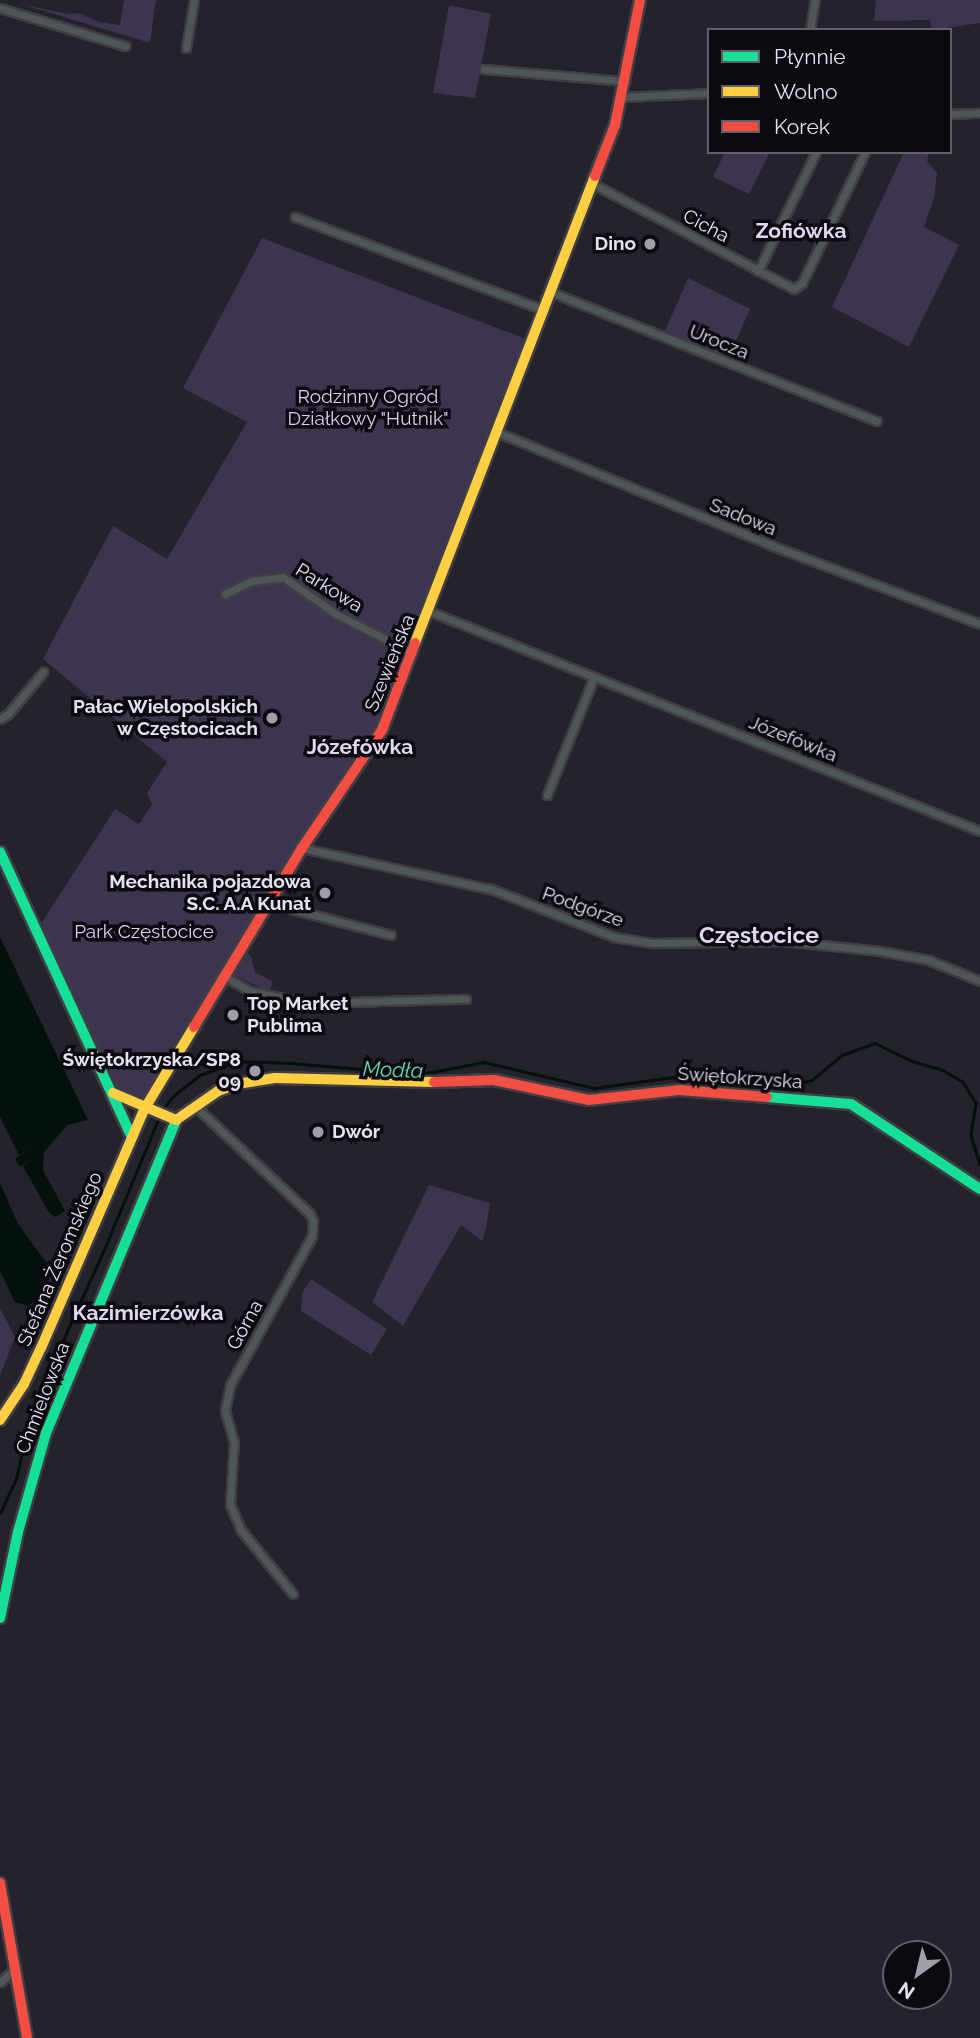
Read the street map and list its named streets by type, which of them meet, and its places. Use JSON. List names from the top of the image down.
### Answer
{
  "streets": {
    "street": [
      "Cicha",
      "Urocza",
      "Sadowa",
      "Parkowa",
      "Szewieńska",
      "Józefówka",
      "Podgórze",
      "Świętokrzyska",
      "Stefana Żeromskiego",
      "Górna",
      "Chmielowska"
    ]
  },
  "crossings": [
    ["Cicha", "Szewieńska"],
    ["Urocza", "Szewieńska"],
    ["Sadowa", "Szewieńska"],
    ["Parkowa", "Szewieńska"],
    ["Szewieńska", "Józefówka"],
    ["Szewieńska", "Podgórze"],
    ["Szewieńska", "Stefana Żeromskiego"],
    ["Świętokrzyska", "Górna"],
    ["Świętokrzyska", "Chmielowska"]
  ],
  "districts": [
    "Zofiówka",
    "Józefówka",
    "Częstocice",
    "Kazimierzówka"
  ],
  "water": ["Modła"],
  "parks": ["Rodzinny Ogród Działkowy \"Hutnik\"", "Park Częstocice"],
  "places": [
    "Dino",
    "Pałac Wielopolskich w Częstocicach",
    "Mechanika pojazdowa S.C. A.A Kunat",
    "Top Market Publima",
    "Świętokrzyska/SP8 09",
    "Dwór"
  ],
  "legend": ["Płynnie", "Wolno", "Korek"],
  "north": "bottom left"
}
